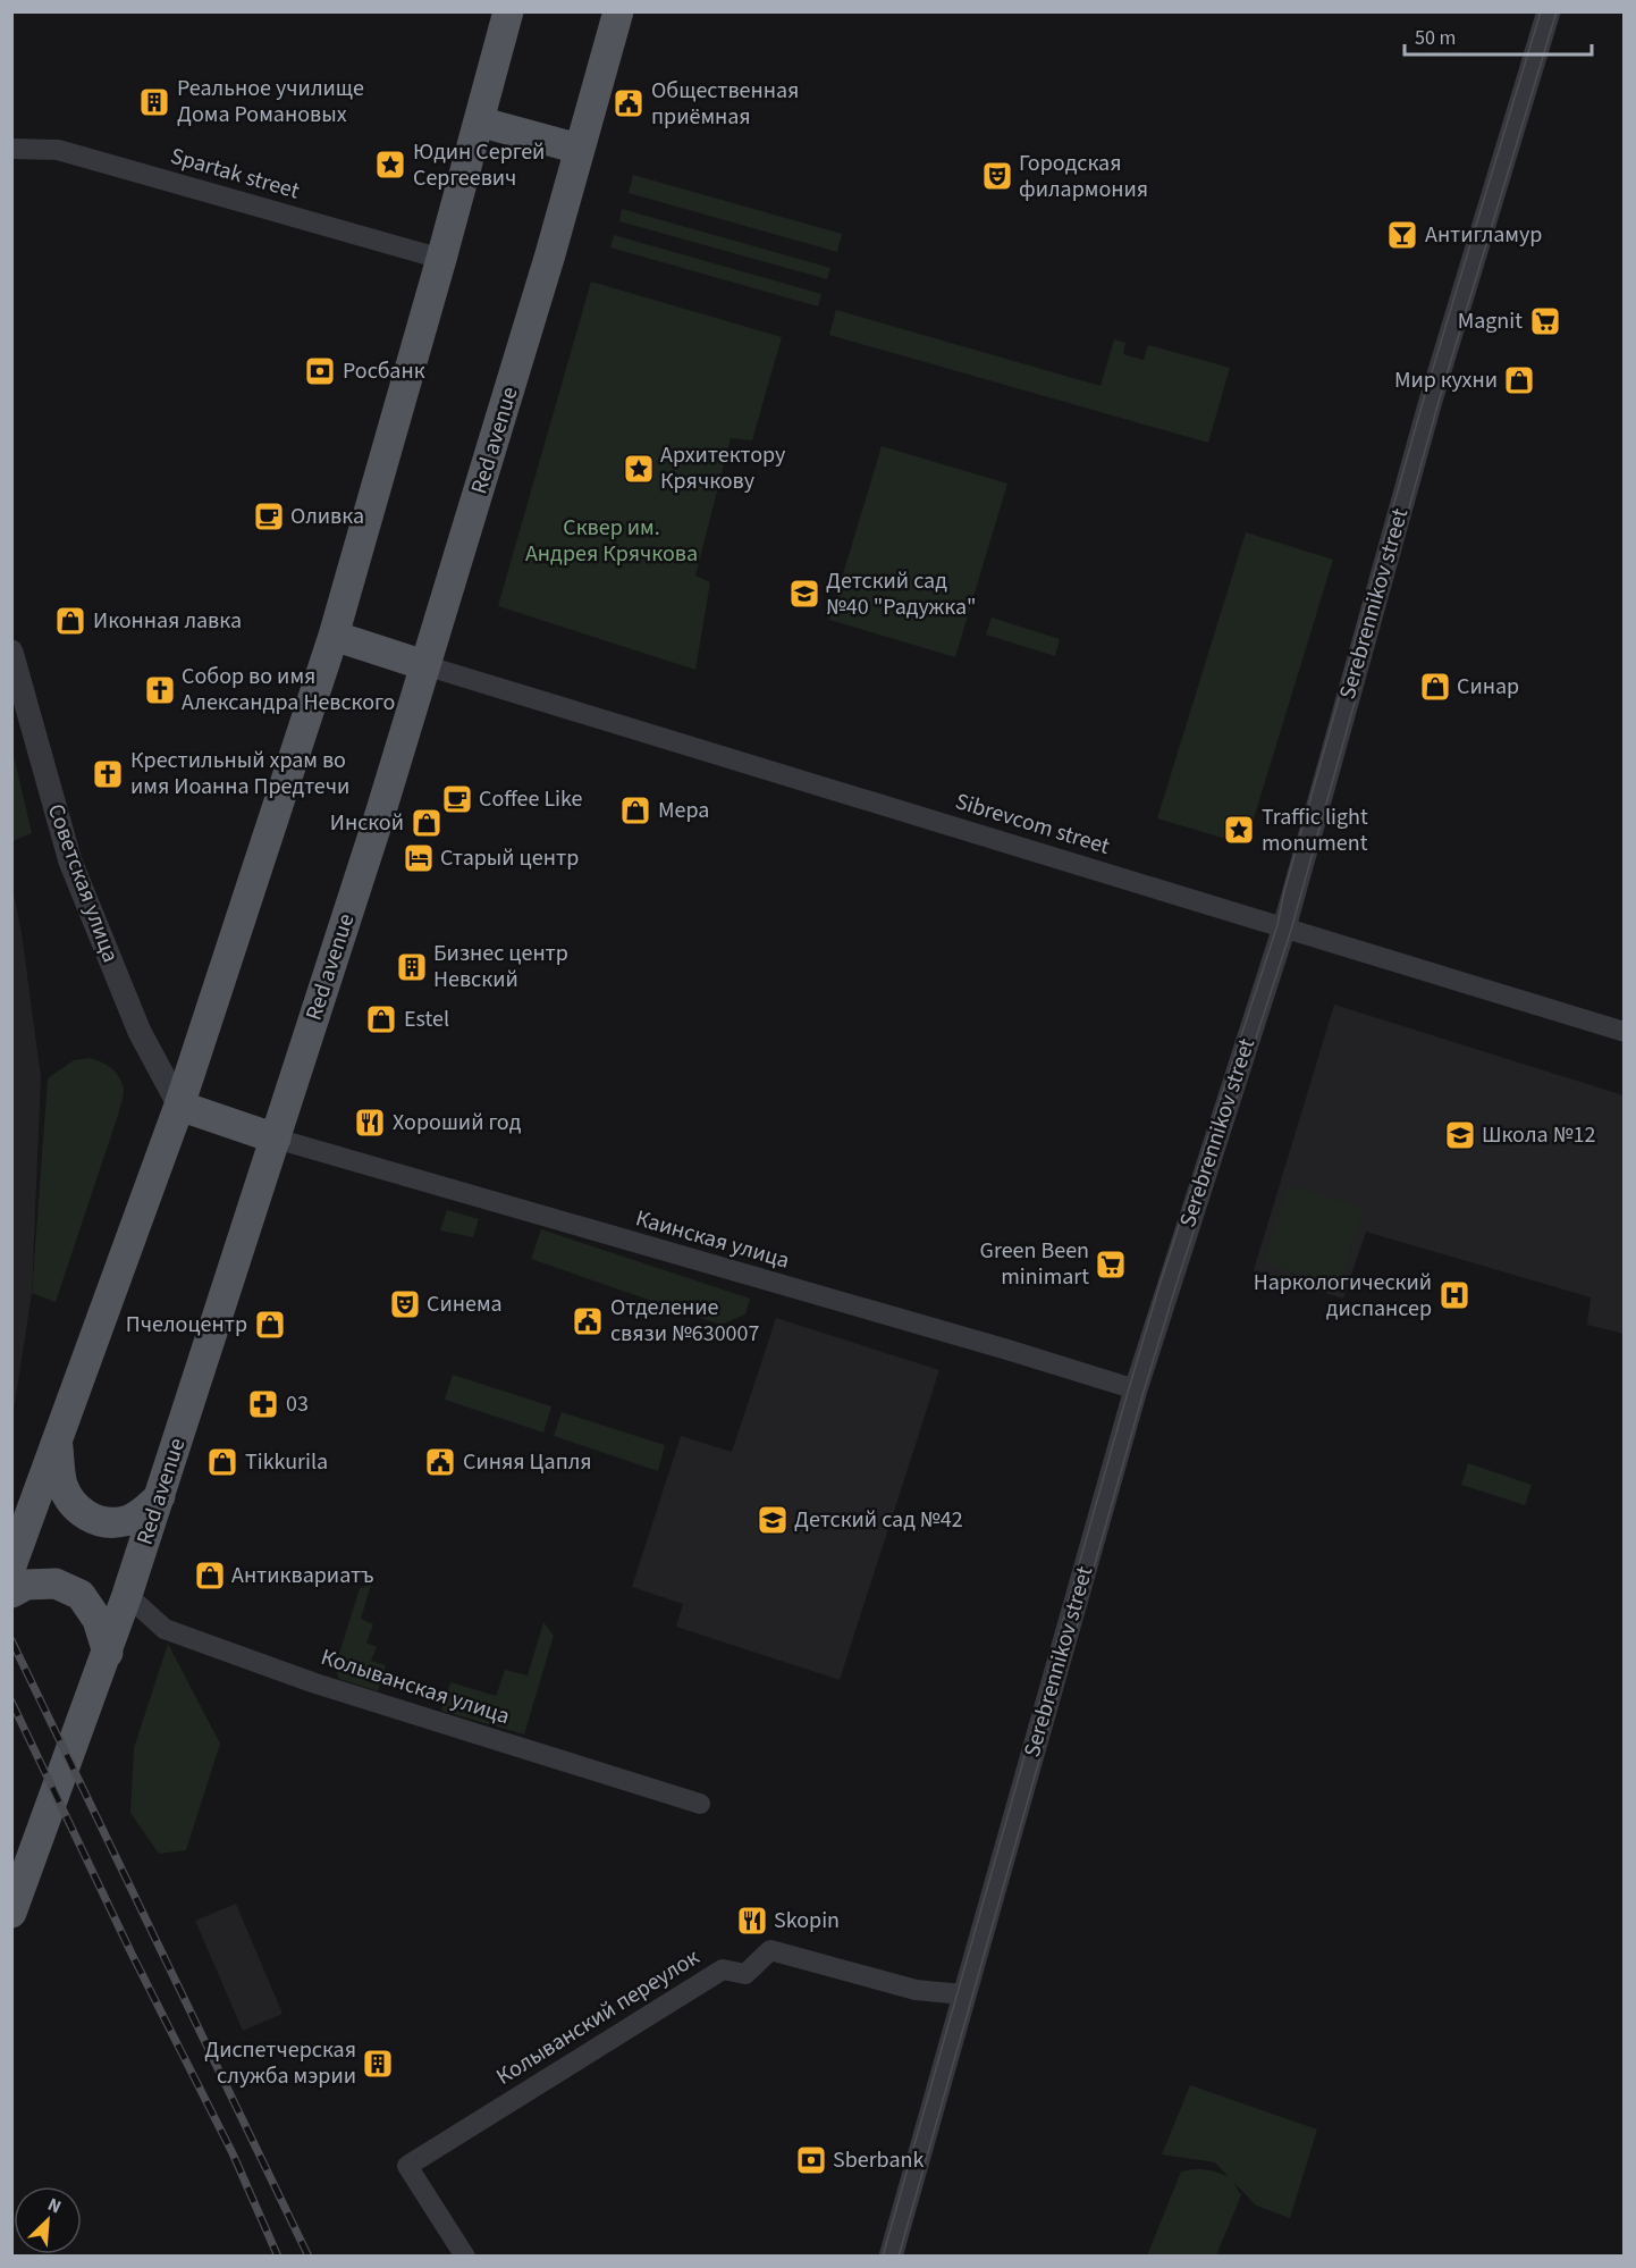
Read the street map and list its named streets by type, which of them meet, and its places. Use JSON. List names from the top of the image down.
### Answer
{
  "streets": {
    "main road": ["Red avenue"],
    "street": [
      "Spartak street",
      "Serebrennikov street",
      "Sibrevcom street",
      "Советская улица",
      "Каинская улица",
      "Колыванская улица",
      "Колыванский переулок"
    ]
  },
  "crossings": [
    ["Red avenue", "Sibrevcom street"],
    ["Red avenue", "Каинская улица"],
    ["Red avenue", "Колыванская улица"],
    ["Serebrennikov street", "Sibrevcom street"],
    ["Serebrennikov street", "Каинская улица"],
    ["Serebrennikov street", "Колыванский переулок"]
  ],
  "parks": ["Сквер им. Андрея Крячкова"],
  "places": {
    "building": ["Реальное училище Дома Романовых", "Бизнес центр Невский", "Диспетчерская служба мэрии"],
    "public building": ["Общественная приёмная", "Отделение связи №630007", "Синяя Цапля"],
    "place": ["Юдин Сергей Сергеевич", "Архитектору Крячкову", "Traffic light monument"],
    "theatre": ["Городская филармония", "Синема"],
    "bar": ["Антигламур"],
    "supermarket": ["Magnit", "Green Been minimart"],
    "bank": ["Росбанк", "Sberbank"],
    "shop": [
      "Мир кухни",
      "Иконная лавка",
      "Синар",
      "Мера",
      "Инской",
      "Estel",
      "Пчелоцентр",
      "Tikkurila",
      "Антиквариатъ"
    ],
    "cafe": ["Оливка", "Coffee Like"],
    "school or university": ["Детский сад №40 \"Радужка\"", "Школа №12", "Детский сад №42"],
    "church": ["Собор во имя Александра Невского", "Крестильный храм во имя Иоанна Предтечи"],
    "hotel": ["Старый центр"],
    "restaurant": ["Хороший год", "Skopin"],
    "hospital": ["Наркологический диспансер"],
    "pharmacy": ["03"]
  },
  "scale_bar": "50 m",
  "north": "top right"
}
